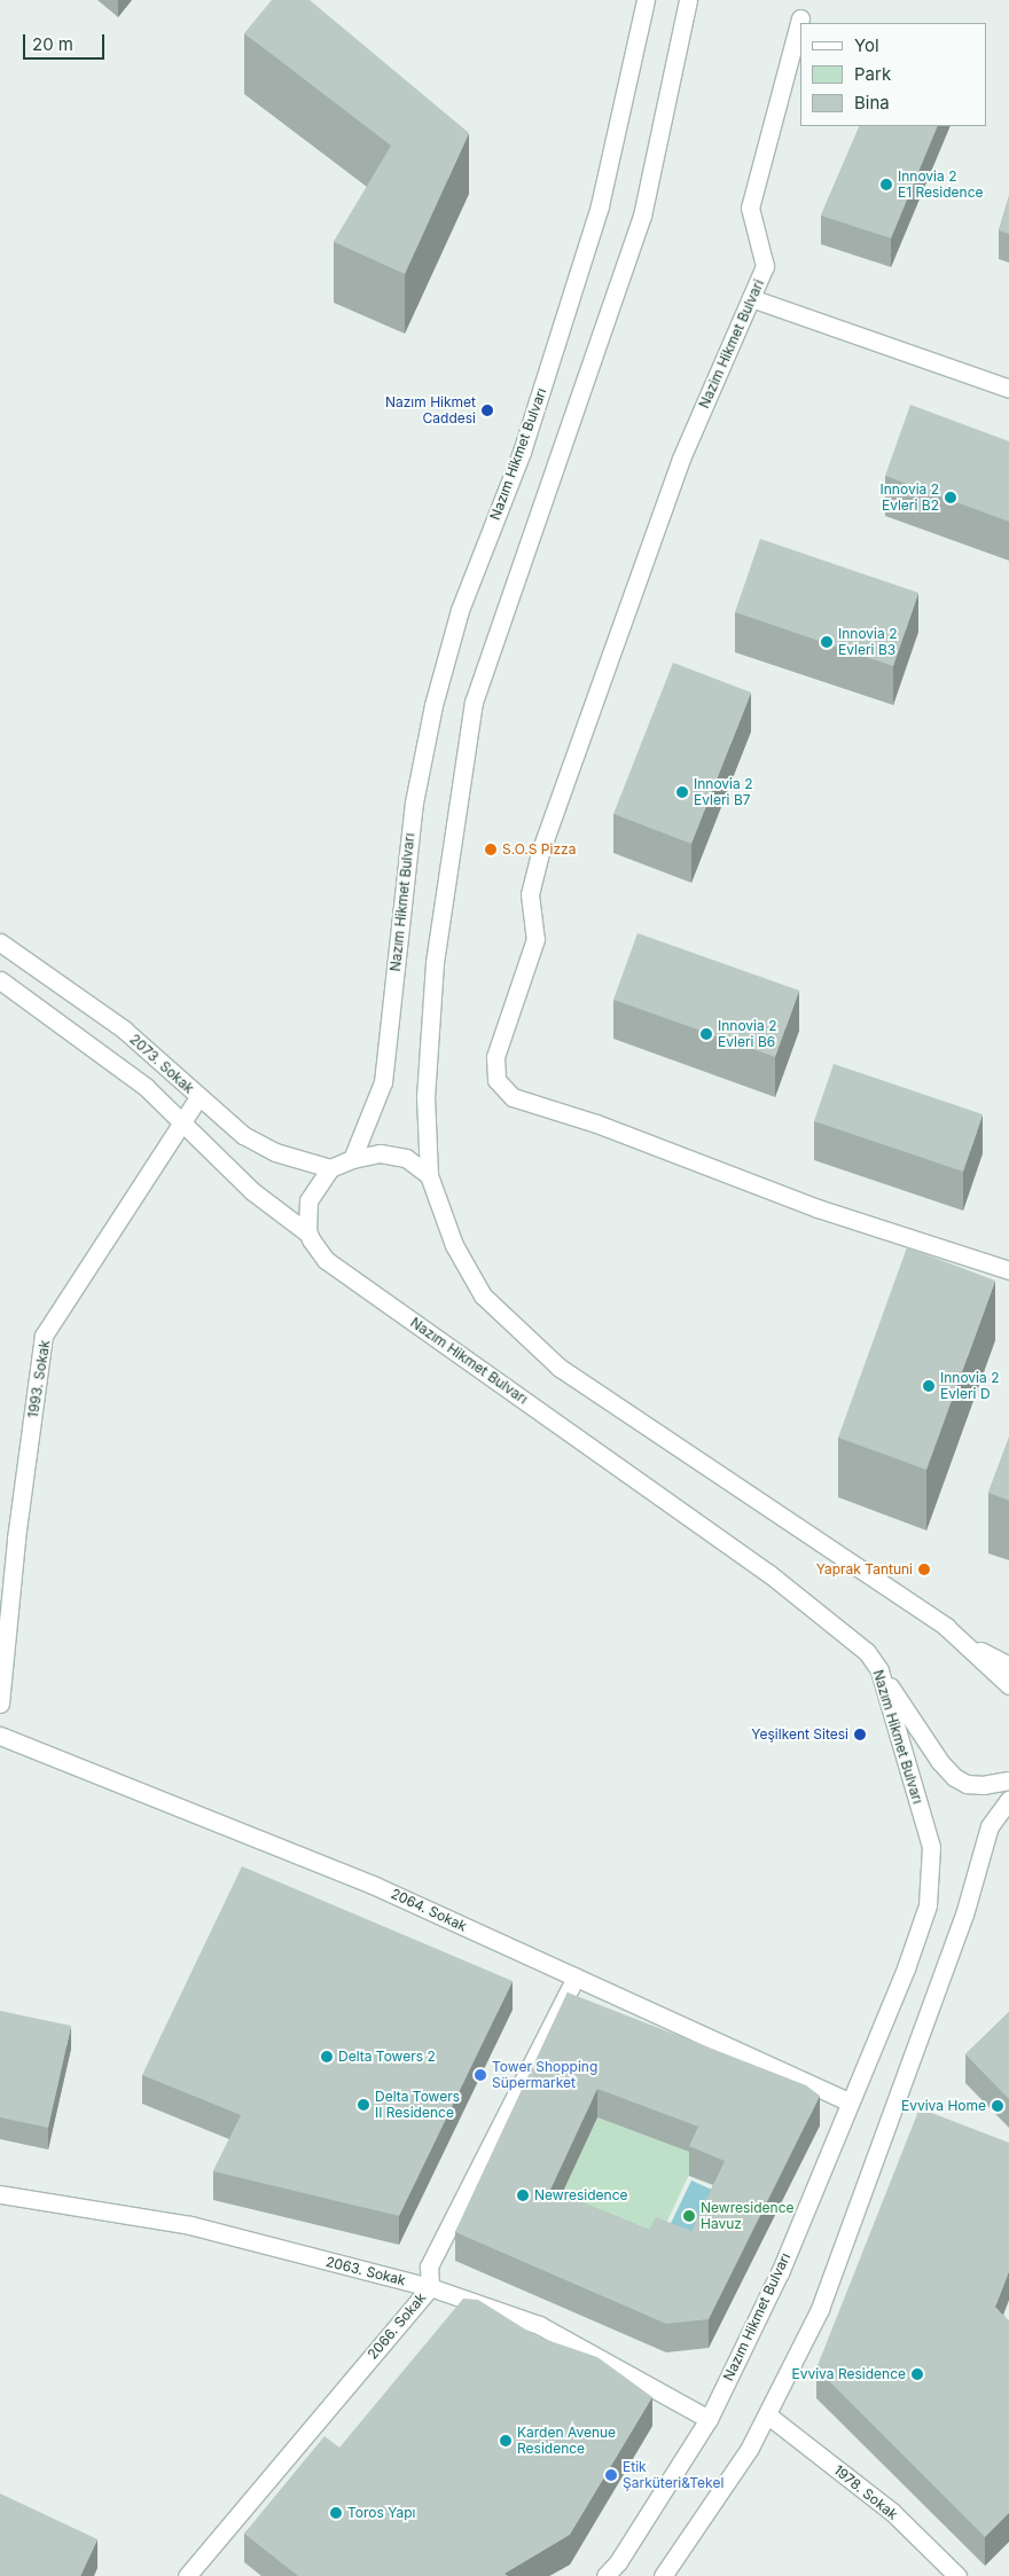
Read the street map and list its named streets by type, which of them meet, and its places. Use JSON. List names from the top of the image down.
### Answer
{
  "streets": {
    "main road": [
      "Nazim Hikmet Bulvari",
      "Nazım Hikmet Bulvarı",
      "2073. Sokak",
      "1993. Sokak",
      "2064. Sokak",
      "2063. Sokak",
      "2066. Sokak",
      "1978. Sokak"
    ]
  },
  "crossings": [
    ["Nazım Hikmet Bulvarı", "2073. Sokak"],
    ["Nazım Hikmet Bulvarı", "2064. Sokak"],
    ["Nazım Hikmet Bulvarı", "2063. Sokak"],
    ["2073. Sokak", "1993. Sokak"],
    ["2064. Sokak", "2066. Sokak"],
    ["2063. Sokak", "2066. Sokak"]
  ],
  "places": [
    "Innovia 2 E1 Residence",
    "Nazım Hikmet Caddesi",
    "Innovia 2 Evleri B2",
    "Innovia 2 Evleri B3",
    "Innovia 2 Evleri B7",
    "S.O.S Pizza",
    "Innovia 2 Evleri B6",
    "Innovia 2 Evleri D",
    "Yaprak Tantuni",
    "Yeşilkent Sitesi",
    "Delta Towers 2",
    "Tower Shopping Süpermarket",
    "Delta Towers II Residence",
    "Evviva Home",
    "Newresidence",
    "Newresidence Havuz",
    "Evviva Residence",
    "Karden Avenue Residence",
    "Etik Şarküteri&Tekel",
    "Toros Yapı"
  ],
  "legend": ["Yol", "Park", "Bina"],
  "scale_bar": "20 m"
}
